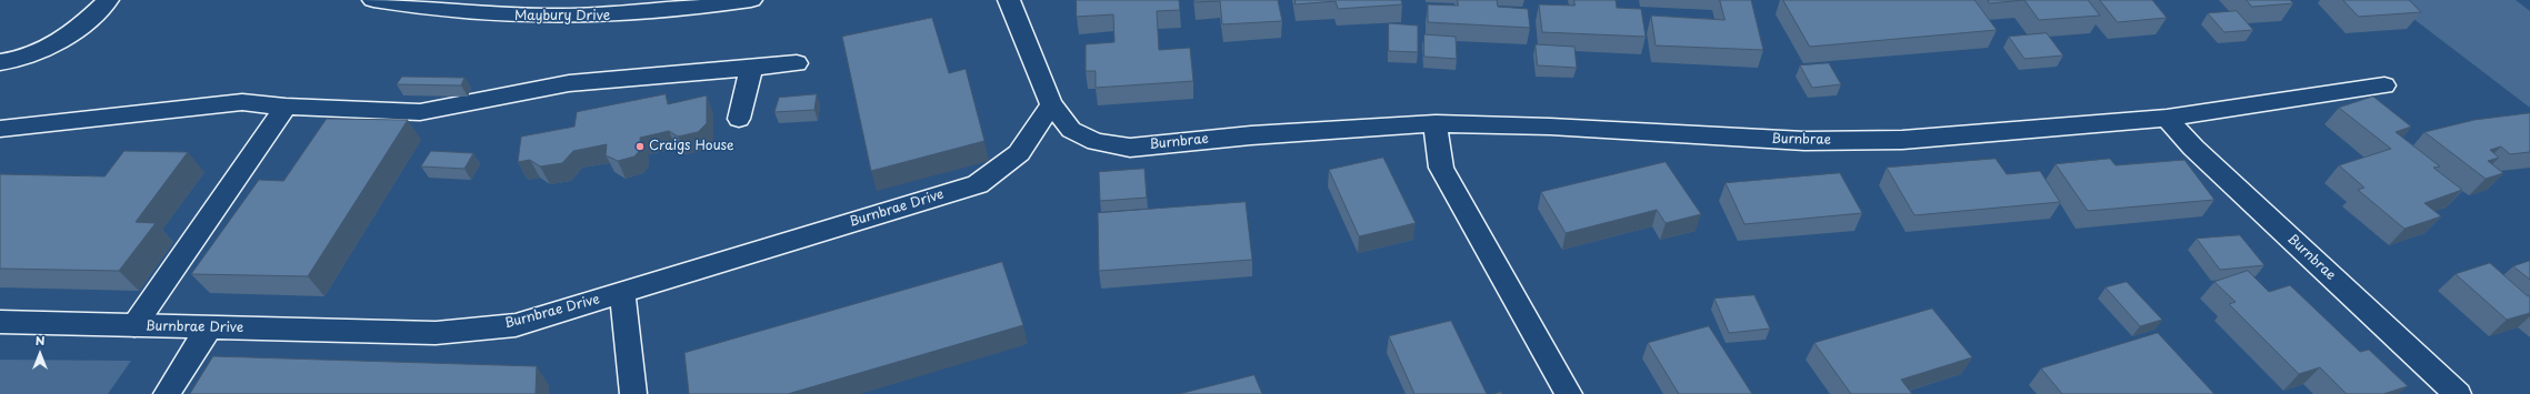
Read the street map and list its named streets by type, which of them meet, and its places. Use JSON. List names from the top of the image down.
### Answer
{
  "streets": {
    "street": ["Maybury Drive", "Burnbrae", "Burnbrae Drive"]
  },
  "crossings": [
    ["Burnbrae", "Burnbrae Drive"]
  ],
  "places": ["Craigs House"],
  "north": "top"
}
